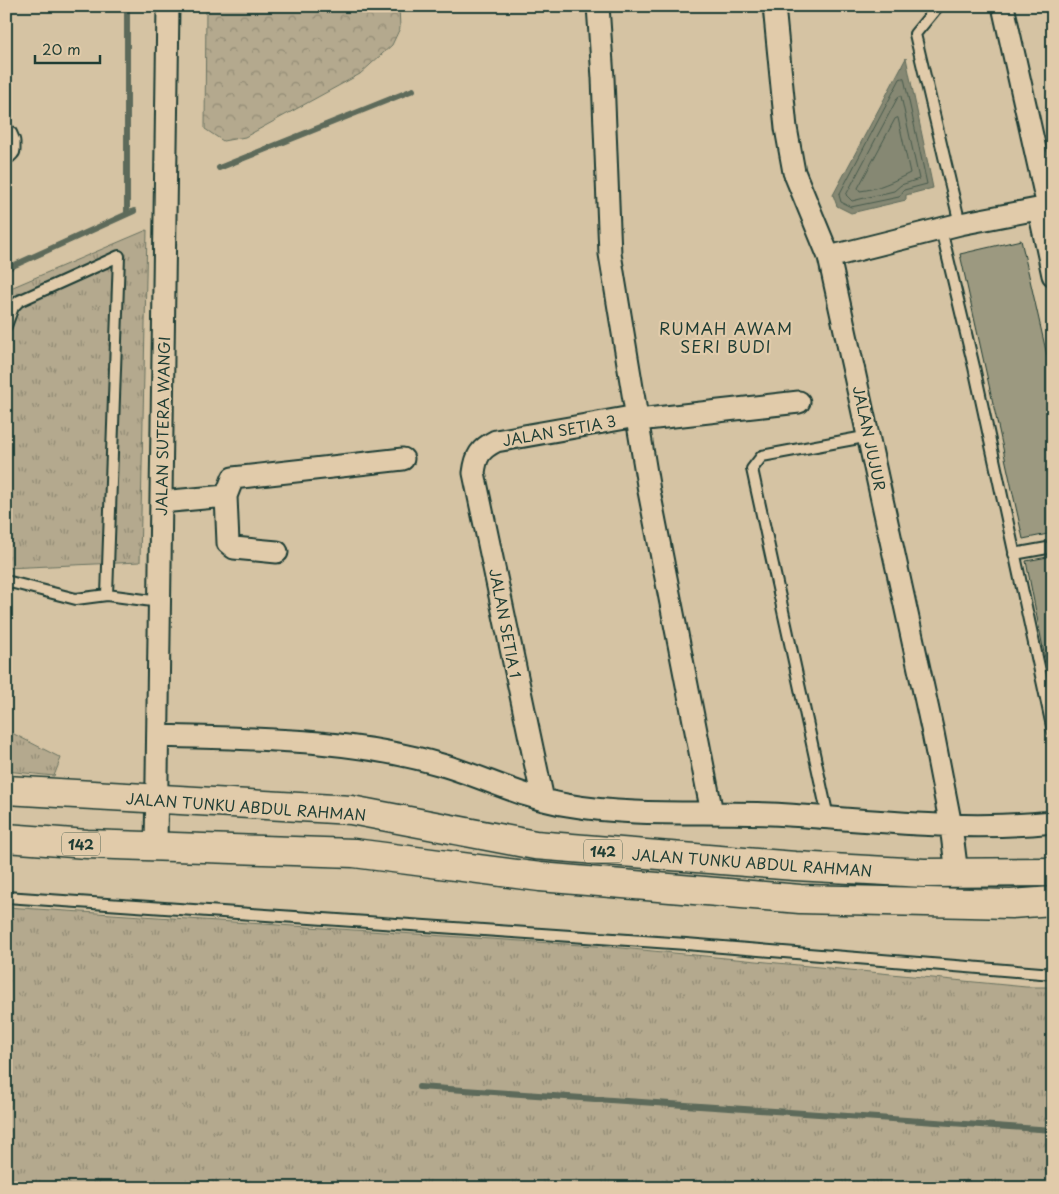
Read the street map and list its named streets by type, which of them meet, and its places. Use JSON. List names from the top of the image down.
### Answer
{
  "streets": {
    "main road": ["JALAN TUNKU ABDUL RAHMAN", "142"],
    "street": [
      "JALAN SUTERA WANGI",
      "JALAN SETIA 3",
      "JALAN JUJUR",
      "JALAN SETIA 1"
    ]
  },
  "crossings": [
    ["JALAN SUTERA WANGI", "JALAN TUNKU ABDUL RAHMAN"],
    ["JALAN SETIA 3", "JALAN SETIA 1"],
    ["JALAN JUJUR", "JALAN TUNKU ABDUL RAHMAN"]
  ],
  "districts": ["RUMAH AWAM SERI BUDI"],
  "scale_bar": "20 m"
}
